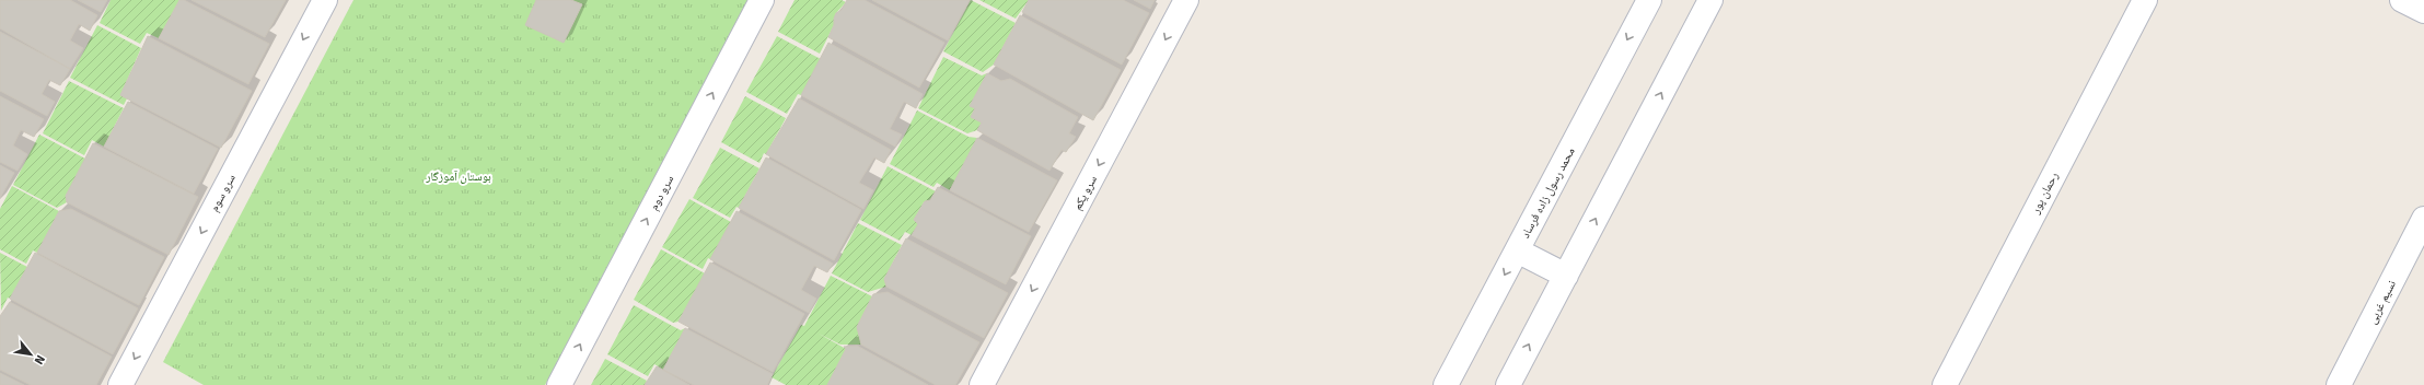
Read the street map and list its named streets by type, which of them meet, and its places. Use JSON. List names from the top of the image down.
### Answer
{
  "streets": {
    "street": [
      "سرو سوم",
      "سرو دوم",
      "سرو یکم",
      "محمد رسول زاده فرساد",
      "رحمان پور",
      "نسیم غربی"
    ]
  },
  "one_way": ["سرو سوم", "سرو دوم", "سرو یکم"],
  "parks": ["بوستان آموزگار"],
  "north": "bottom right"
}
